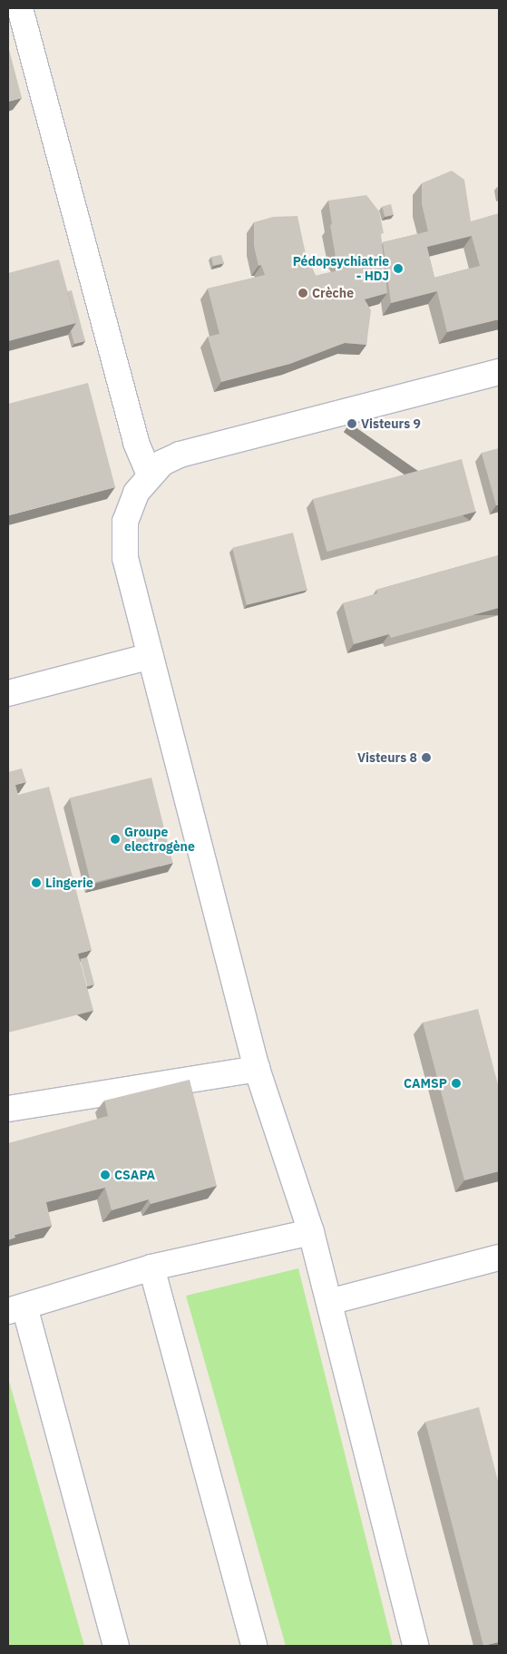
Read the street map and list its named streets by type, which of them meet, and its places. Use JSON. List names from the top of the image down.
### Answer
{
  "places": [
    "Pédopsychiatrie - HDJ",
    "Crèche",
    "Visteurs 9",
    "Visteurs 8",
    "Groupe electrogène",
    "Lingerie",
    "CAMSP",
    "CSAPA"
  ]
}
